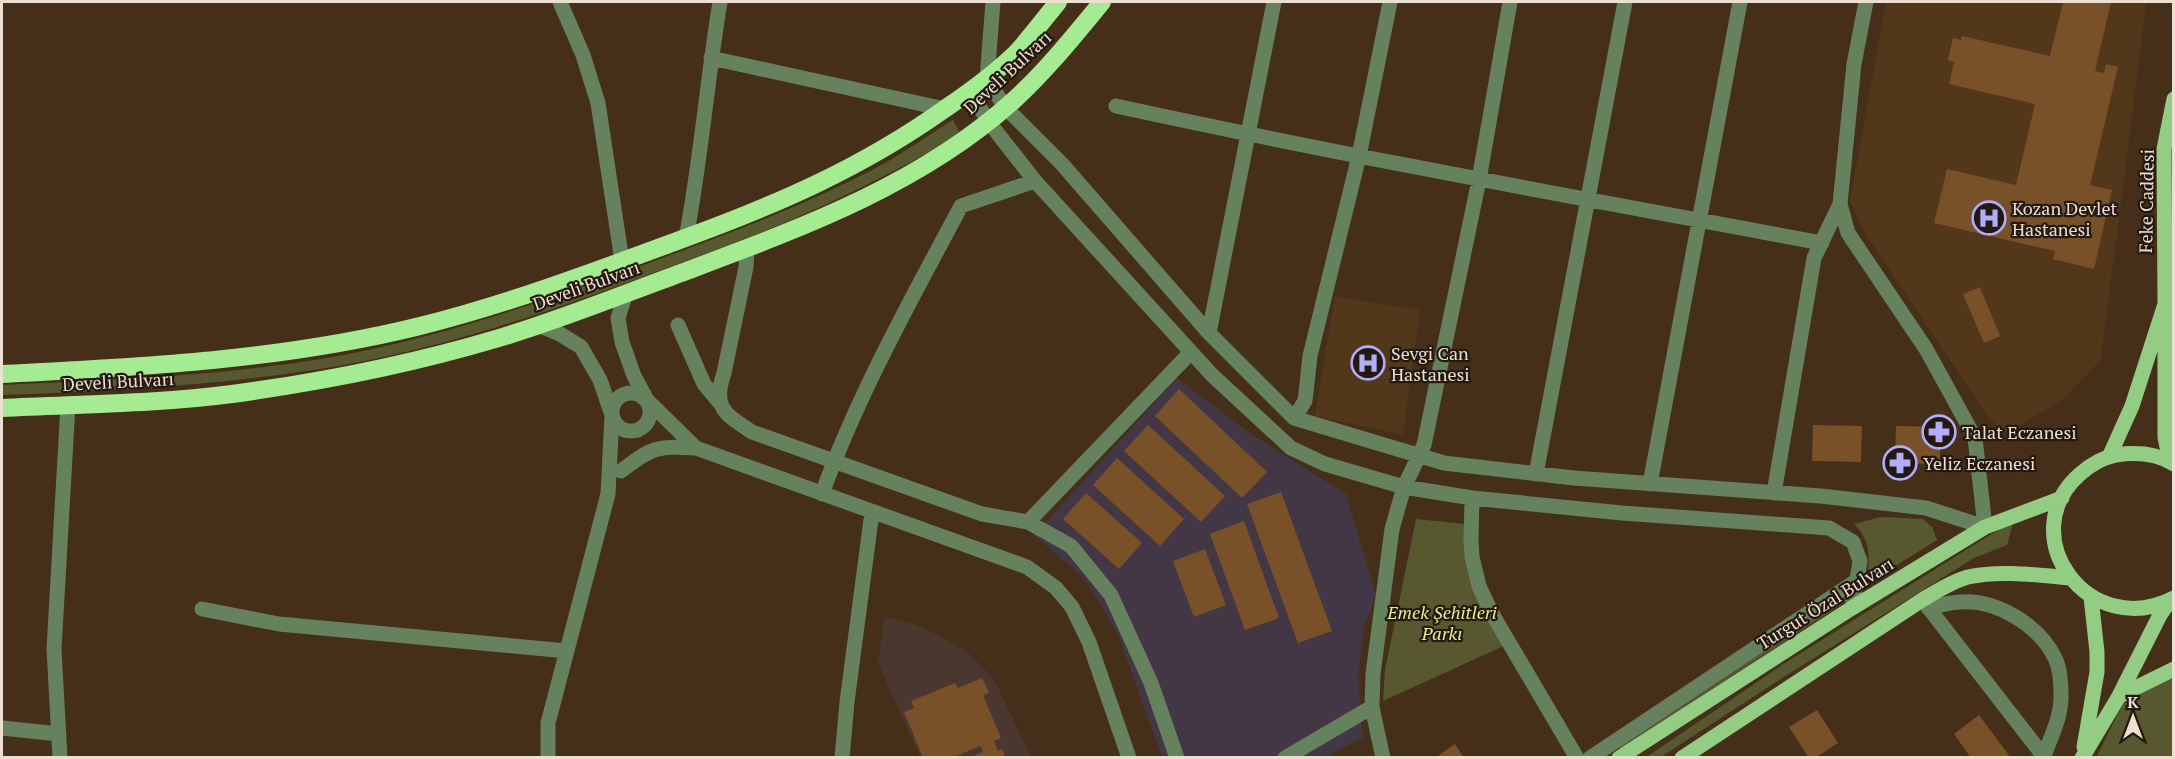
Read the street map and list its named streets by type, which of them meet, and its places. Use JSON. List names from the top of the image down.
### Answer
{
  "streets": {
    "highway": ["Develi Bulvarı"],
    "main road": ["Feke Caddesi", "Turgut Özal Bulvarı"]
  },
  "parks": ["Emek Şehitleri Parkı"],
  "places": {
    "hospital": ["Kozan Devlet Hastanesi", "Sevgi Can Hastanesi"],
    "pharmacy": ["Talat Eczanesi", "Yeliz Eczanesi"]
  },
  "north": "top"
}
